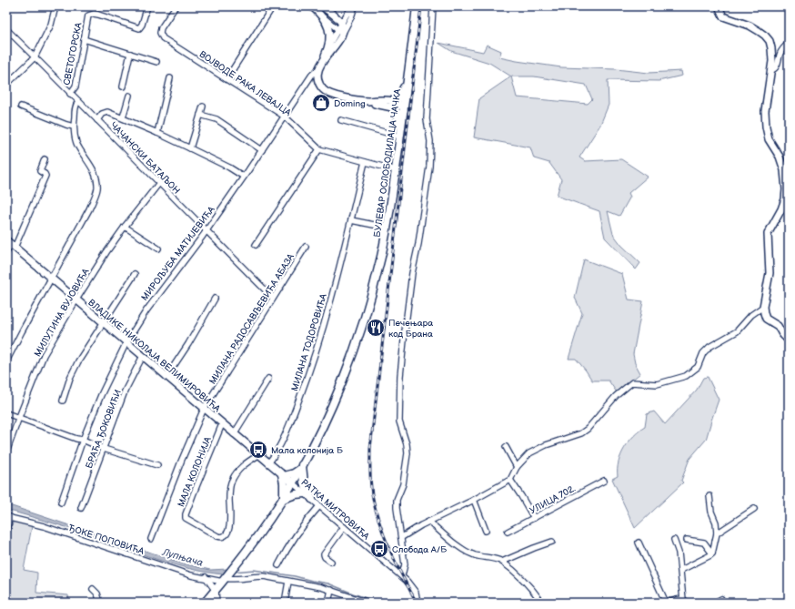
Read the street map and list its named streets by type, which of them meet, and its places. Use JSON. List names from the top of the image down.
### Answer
{
  "streets": {
    "main road": ["БУЛЕВАР ОСЛОБОДИЛАЦА ЧАЧКА"],
    "street": [
      "СВЕТОГОРСКА",
      "ВОЈВОДЕ РАКА ЛЕВАЈЦА",
      "ЧАЧАНСКИ БАТАЉОН",
      "МИРОЉУБА МАТИЈЕВИЋА",
      "МИЛУТИНА ВУЈОВИЋА",
      "МИЛАНА РАДОСАВЉЕВИЋА АБАЗА",
      "МИЛАНА ТОДОРОВИЋА",
      "ВЛАДИКЕ НИКОЛАЈА ВЕЛИМИРОВИЋА",
      "БРАЋА ЂОКОВИЋИ",
      "МАЛА КОЛОНИЈА",
      "УЛИЦА 702.",
      "РАТКА МИТРОВИЋА",
      "ЂОКЕ ПОПОВИЋА"
    ]
  },
  "crossings": [
    ["СВЕТОГОРСКА", "ЧАЧАНСКИ БАТАЉОН"],
    ["ВОЈВОДЕ РАКА ЛЕВАЈЦА", "БУЛЕВАР ОСЛОБОДИЛАЦА ЧАЧКА"],
    ["ВОЈВОДЕ РАКА ЛЕВАЈЦА", "МИРОЉУБА МАТИЈЕВИЋА"],
    ["ВОЈВОДЕ РАКА ЛЕВАЈЦА", "МИЛАНА ТОДОРОВИЋА"],
    ["ЧАЧАНСКИ БАТАЉОН", "МИРОЉУБА МАТИЈЕВИЋА"],
    ["ЧАЧАНСКИ БАТАЉОН", "МИЛУТИНА ВУЈОВИЋА"],
    ["ЧАЧАНСКИ БАТАЉОН", "МИЛАНА РАДОСАВЉЕВИЋА АБАЗА"],
    ["БУЛЕВАР ОСЛОБОДИЛАЦА ЧАЧКА", "ВЛАДИКЕ НИКОЛАЈА ВЕЛИМИРОВИЋА"],
    ["БУЛЕВАР ОСЛОБОДИЛАЦА ЧАЧКА", "РАТКА МИТРОВИЋА"],
    ["БУЛЕВАР ОСЛОБОДИЛАЦА ЧАЧКА", "ЂОКЕ ПОПОВИЋА"],
    ["МИРОЉУБА МАТИЈЕВИЋА", "ВЛАДИКЕ НИКОЛАЈА ВЕЛИМИРОВИЋА"],
    ["МИЛУТИНА ВУЈОВИЋА", "ВЛАДИКЕ НИКОЛАЈА ВЕЛИМИРОВИЋА"],
    ["МИЛАНА РАДОСАВЉЕВИЋА АБАЗА", "ВЛАДИКЕ НИКОЛАЈА ВЕЛИМИРОВИЋА"],
    ["МИЛАНА ТОДОРОВИЋА", "ВЛАДИКЕ НИКОЛАЈА ВЕЛИМИРОВИЋА"],
    ["ВЛАДИКЕ НИКОЛАЈА ВЕЛИМИРОВИЋА", "БРАЋА ЂОКОВИЋИ"],
    ["ВЛАДИКЕ НИКОЛАЈА ВЕЛИМИРОВИЋА", "МАЛА КОЛОНИЈА"],
    ["ВЛАДИКЕ НИКОЛАЈА ВЕЛИМИРОВИЋА", "РАТКА МИТРОВИЋА"]
  ],
  "water": ["Лупњача"],
  "places": {
    "shop": ["Doming"],
    "restaurant": ["Печењара код Брана"],
    "bus stop": ["Мала колонија Б", "Слобода А/Б"]
  }
}
